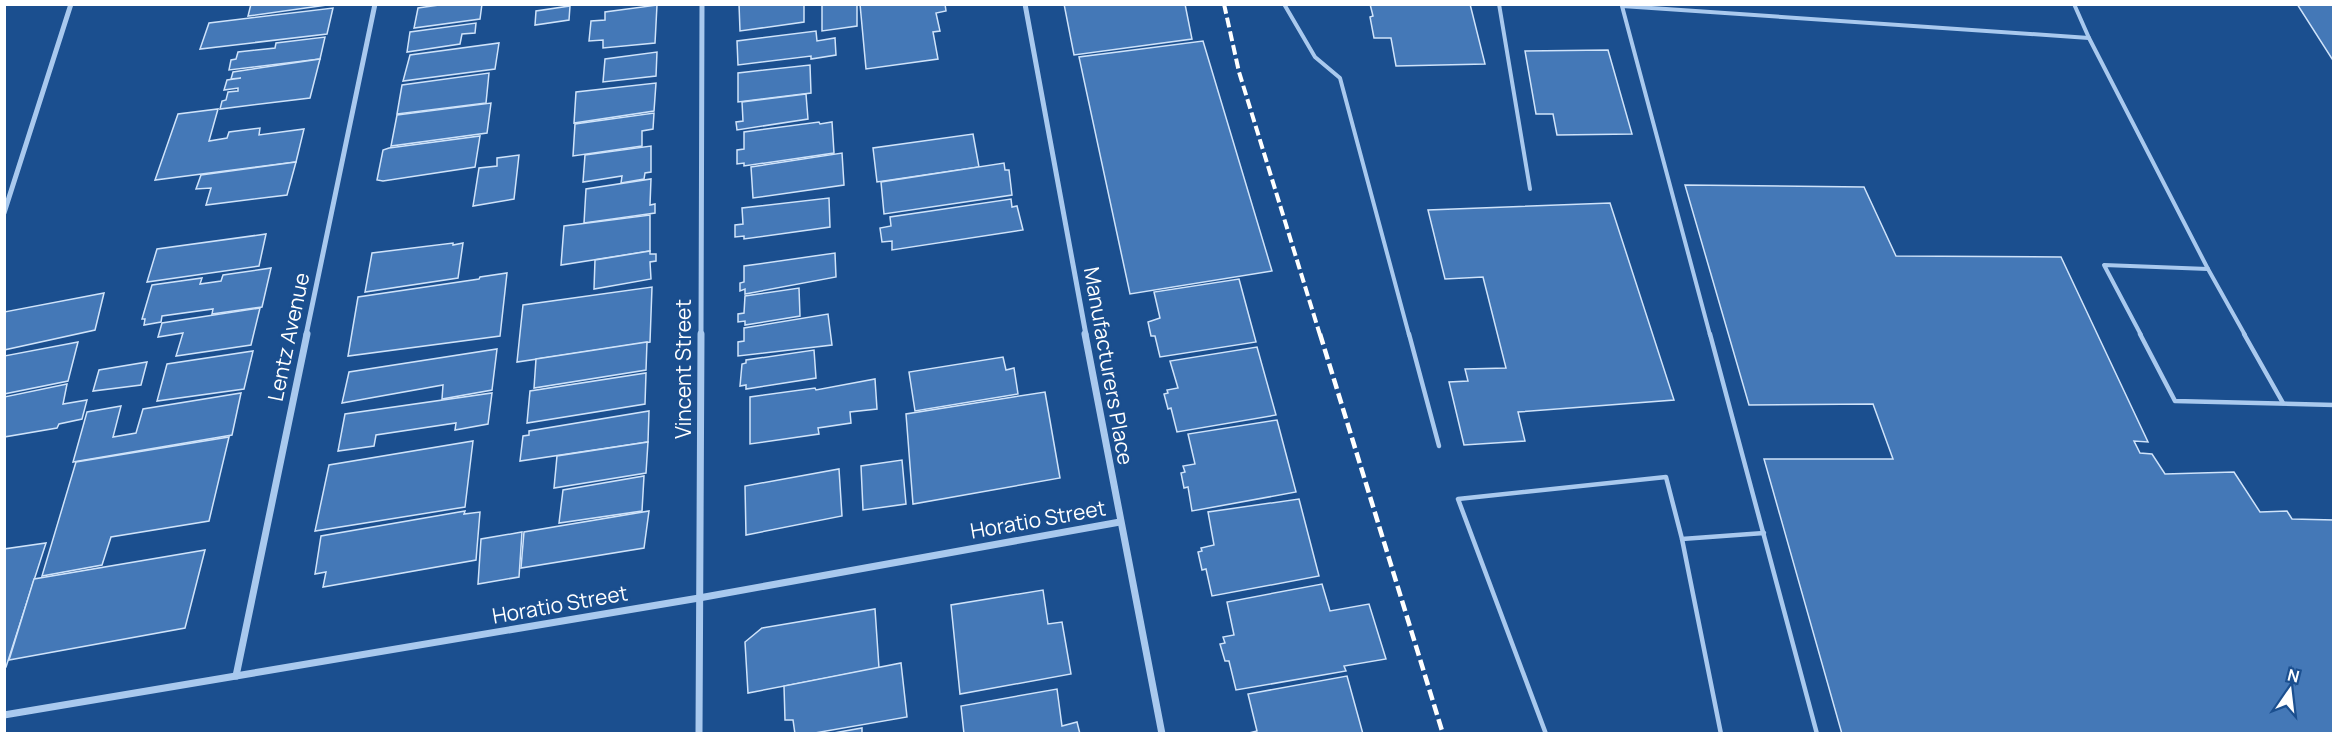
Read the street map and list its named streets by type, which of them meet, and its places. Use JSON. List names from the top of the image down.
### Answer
{
  "streets": {
    "street": [
      "Lentz Avenue",
      "Manufacturers Place",
      "Vincent Street",
      "Horatio Street"
    ]
  },
  "crossings": [
    ["Lentz Avenue", "Horatio Street"],
    ["Manufacturers Place", "Horatio Street"],
    ["Vincent Street", "Horatio Street"]
  ],
  "north": "top"
}
